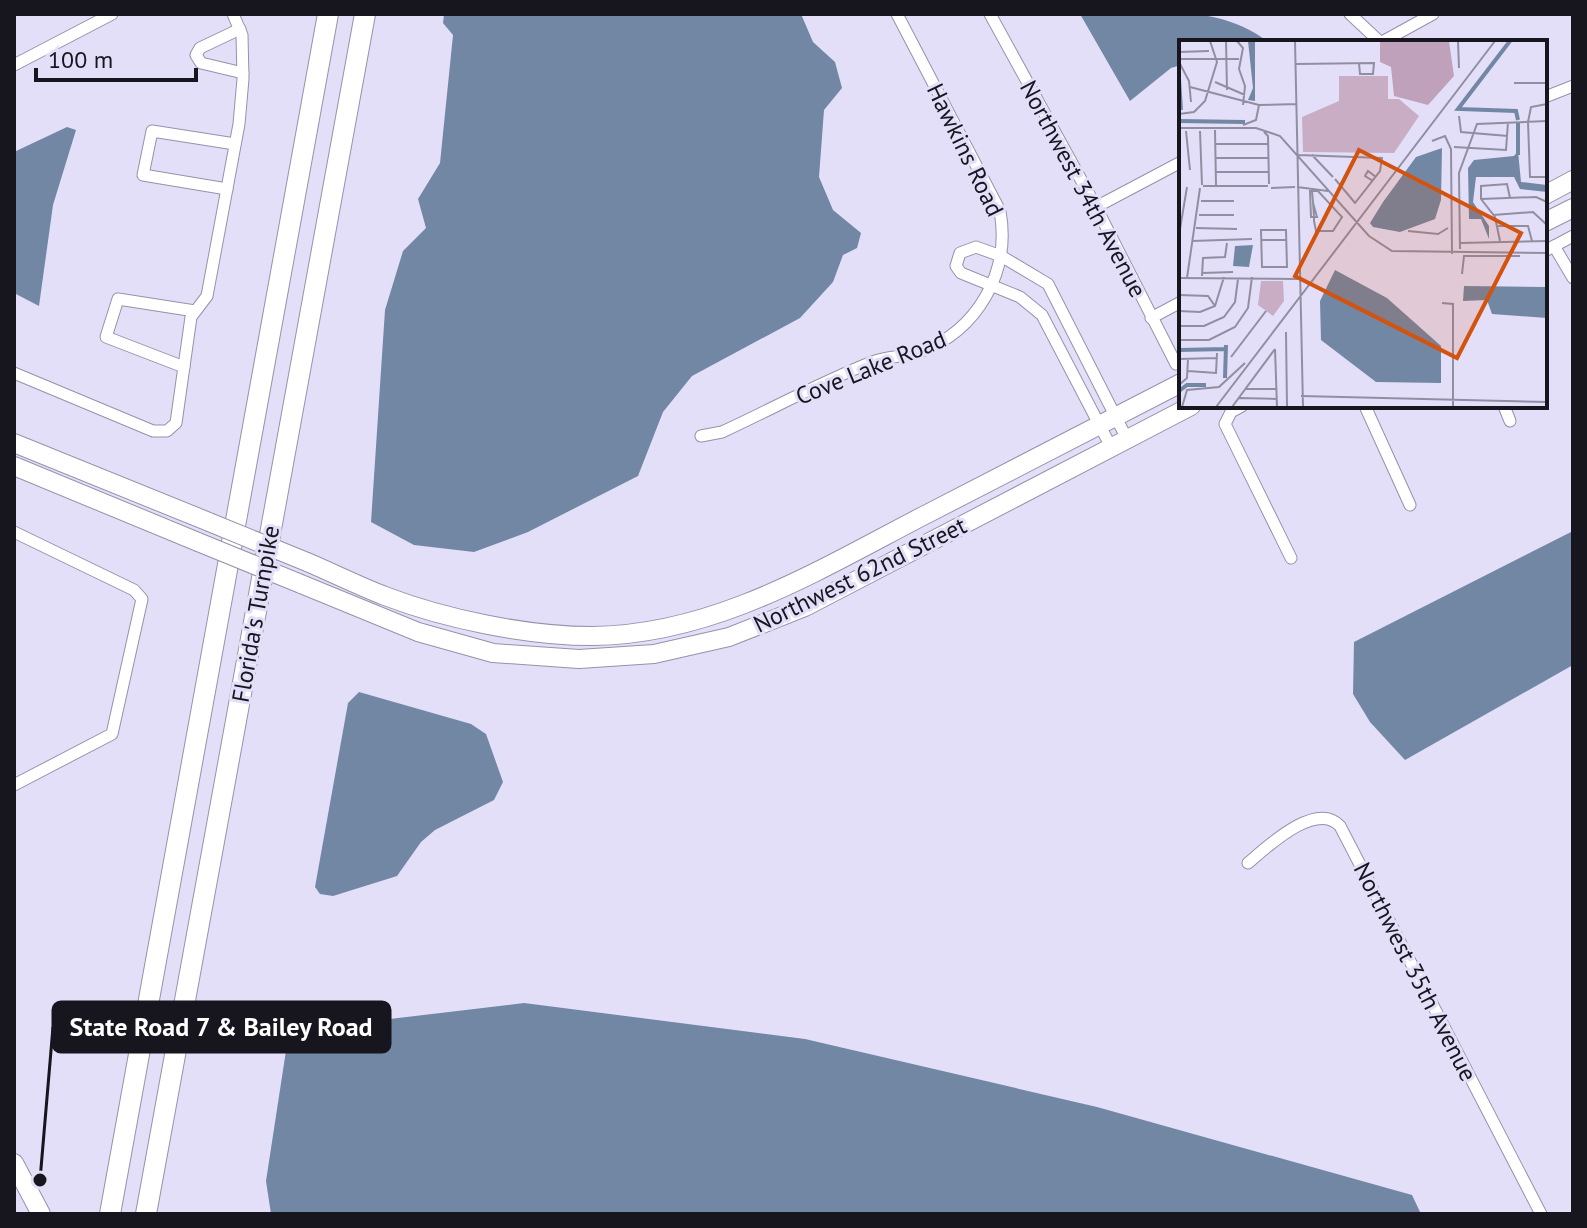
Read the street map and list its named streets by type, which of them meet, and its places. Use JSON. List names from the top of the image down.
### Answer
{
  "streets": {
    "highway": ["Florida's Turnpike"],
    "main road": ["Northwest 62nd Street"],
    "street": [
      "Hawkins Road",
      "Northwest 34th Avenue",
      "Cove Lake Road",
      "Northwest 35th Avenue"
    ]
  },
  "crossings": [
    ["Hawkins Road", "Cove Lake Road"]
  ],
  "places": ["State Road 7 & Bailey Road"],
  "scale_bar": "100 m"
}
